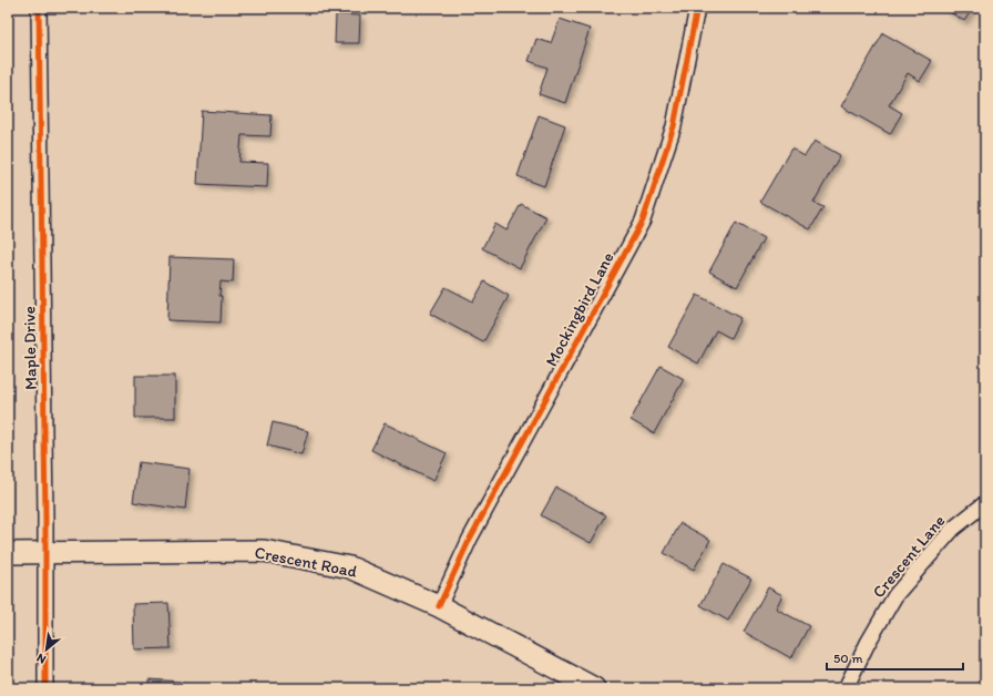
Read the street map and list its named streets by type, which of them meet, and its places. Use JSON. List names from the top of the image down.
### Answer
{
  "streets": {
    "street": [
      "Mockingbird Lane",
      "Maple Drive",
      "Crescent Lane",
      "Crescent Road"
    ]
  },
  "crossings": [
    ["Mockingbird Lane", "Crescent Road"],
    ["Maple Drive", "Crescent Road"]
  ],
  "scale_bar": "50 m",
  "north": "bottom left"
}
